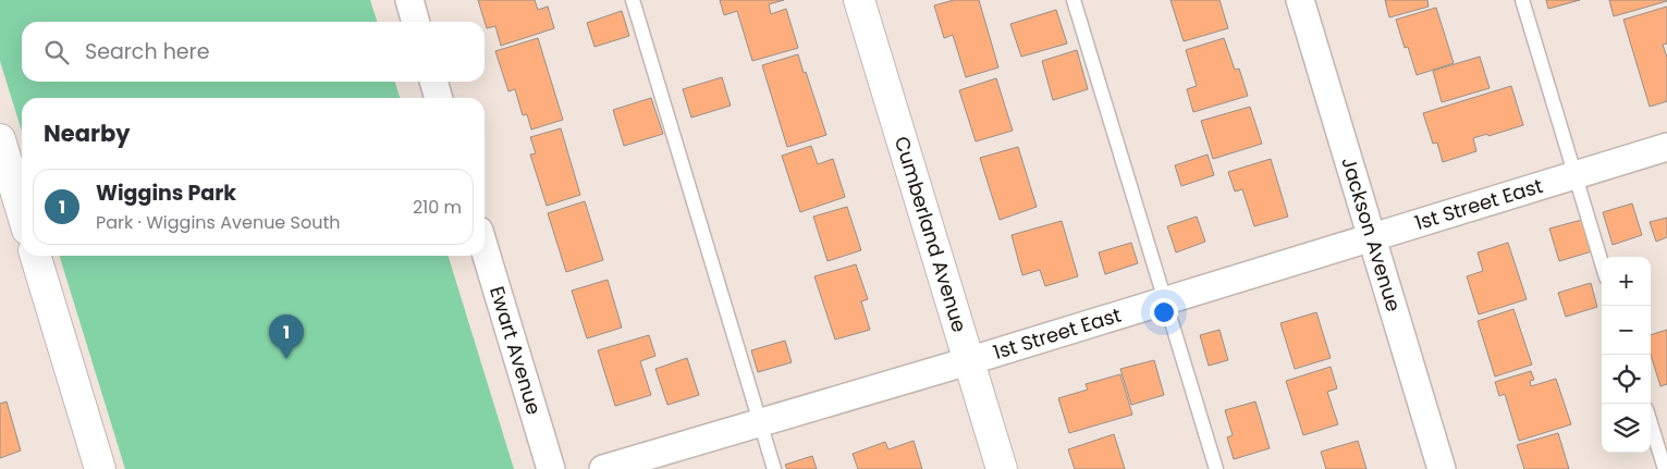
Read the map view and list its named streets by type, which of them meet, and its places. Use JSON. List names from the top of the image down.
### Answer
{
  "streets": {
    "main road": ["Cumberland Avenue"],
    "street": ["1st Street East", "Jackson Avenue", "Ewart Avenue"]
  },
  "crossings": [
    ["1st Street East", "Cumberland Avenue"],
    ["1st Street East", "Jackson Avenue"]
  ],
  "page": {
    "search": "Search here",
    "heading": "Nearby",
    "list": [
      {
        "mark": "1",
        "name": "Wiggins Park",
        "note": "Park · Wiggins Avenue South",
        "value": "210 m"
      }
    ],
    "map_buttons": ["+", "−"],
    "pins": "1"
  }
}
